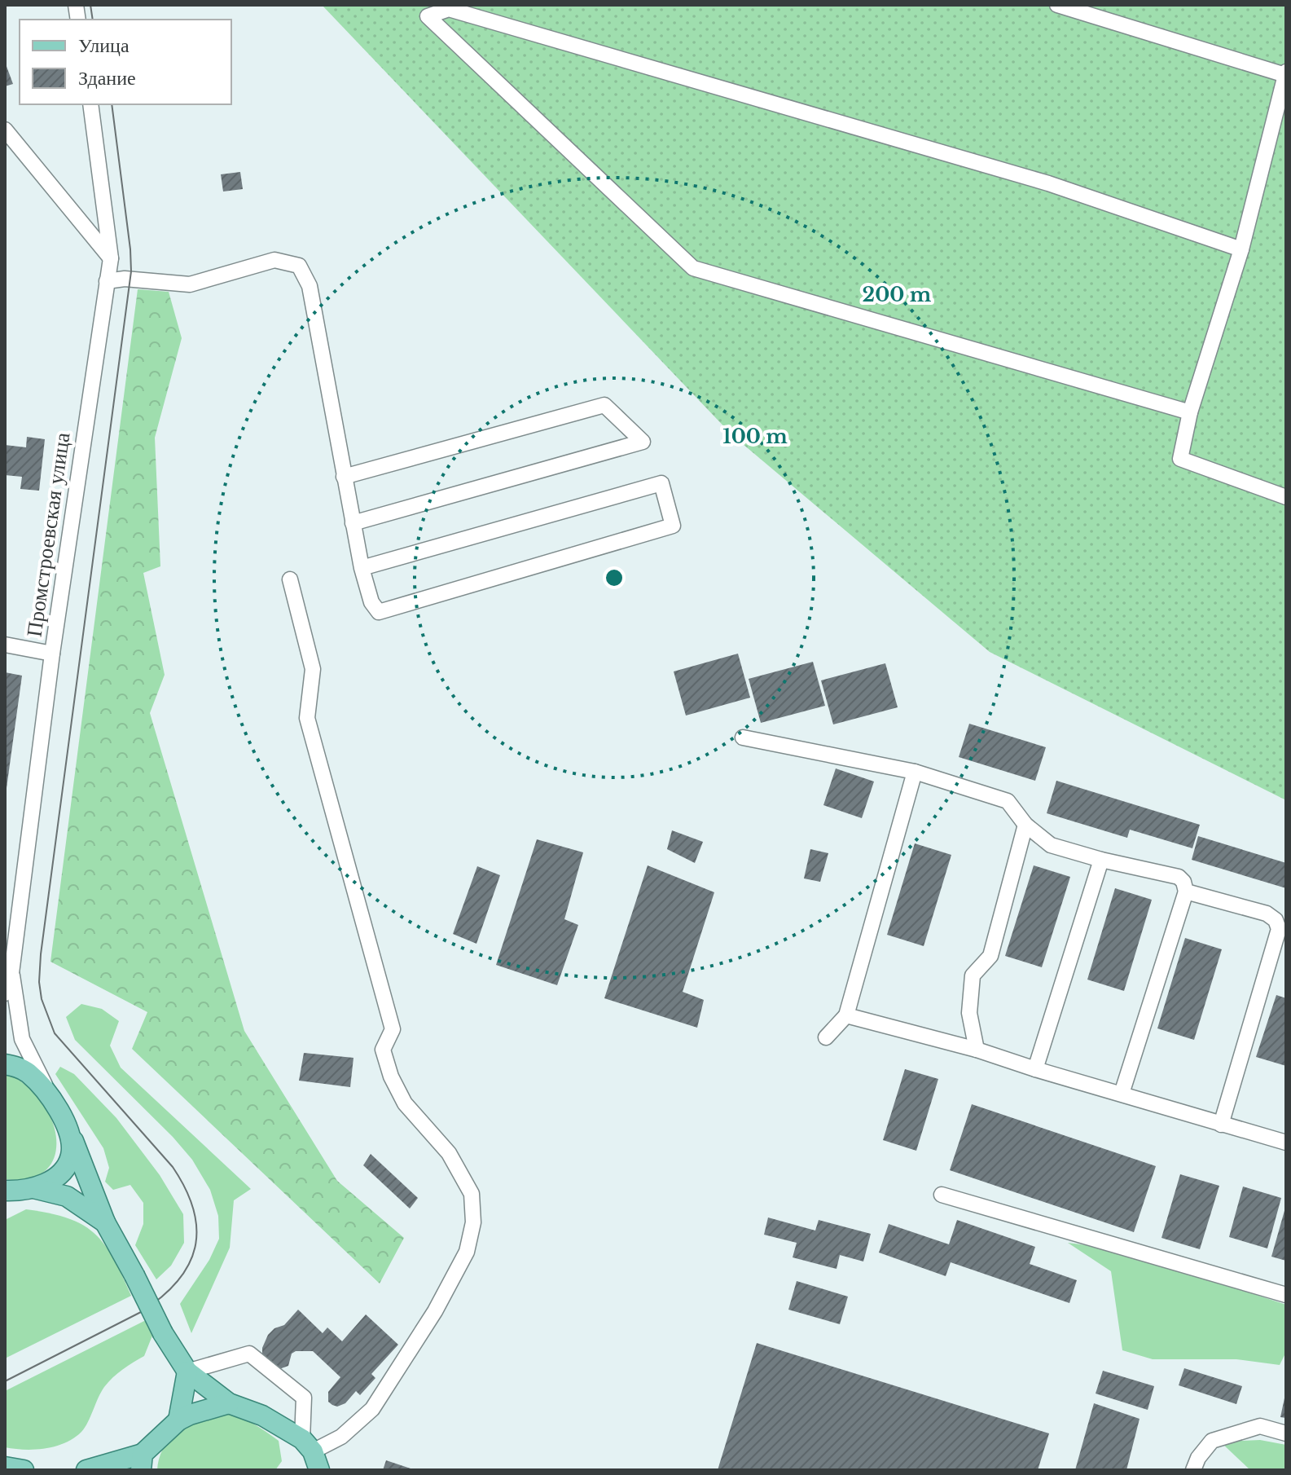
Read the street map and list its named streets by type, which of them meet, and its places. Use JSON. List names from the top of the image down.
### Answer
{
  "streets": {
    "street": ["Промстроевская улица"]
  },
  "legend": ["Улица", "Здание"],
  "rings": ["200 m", "100 m"]
}
